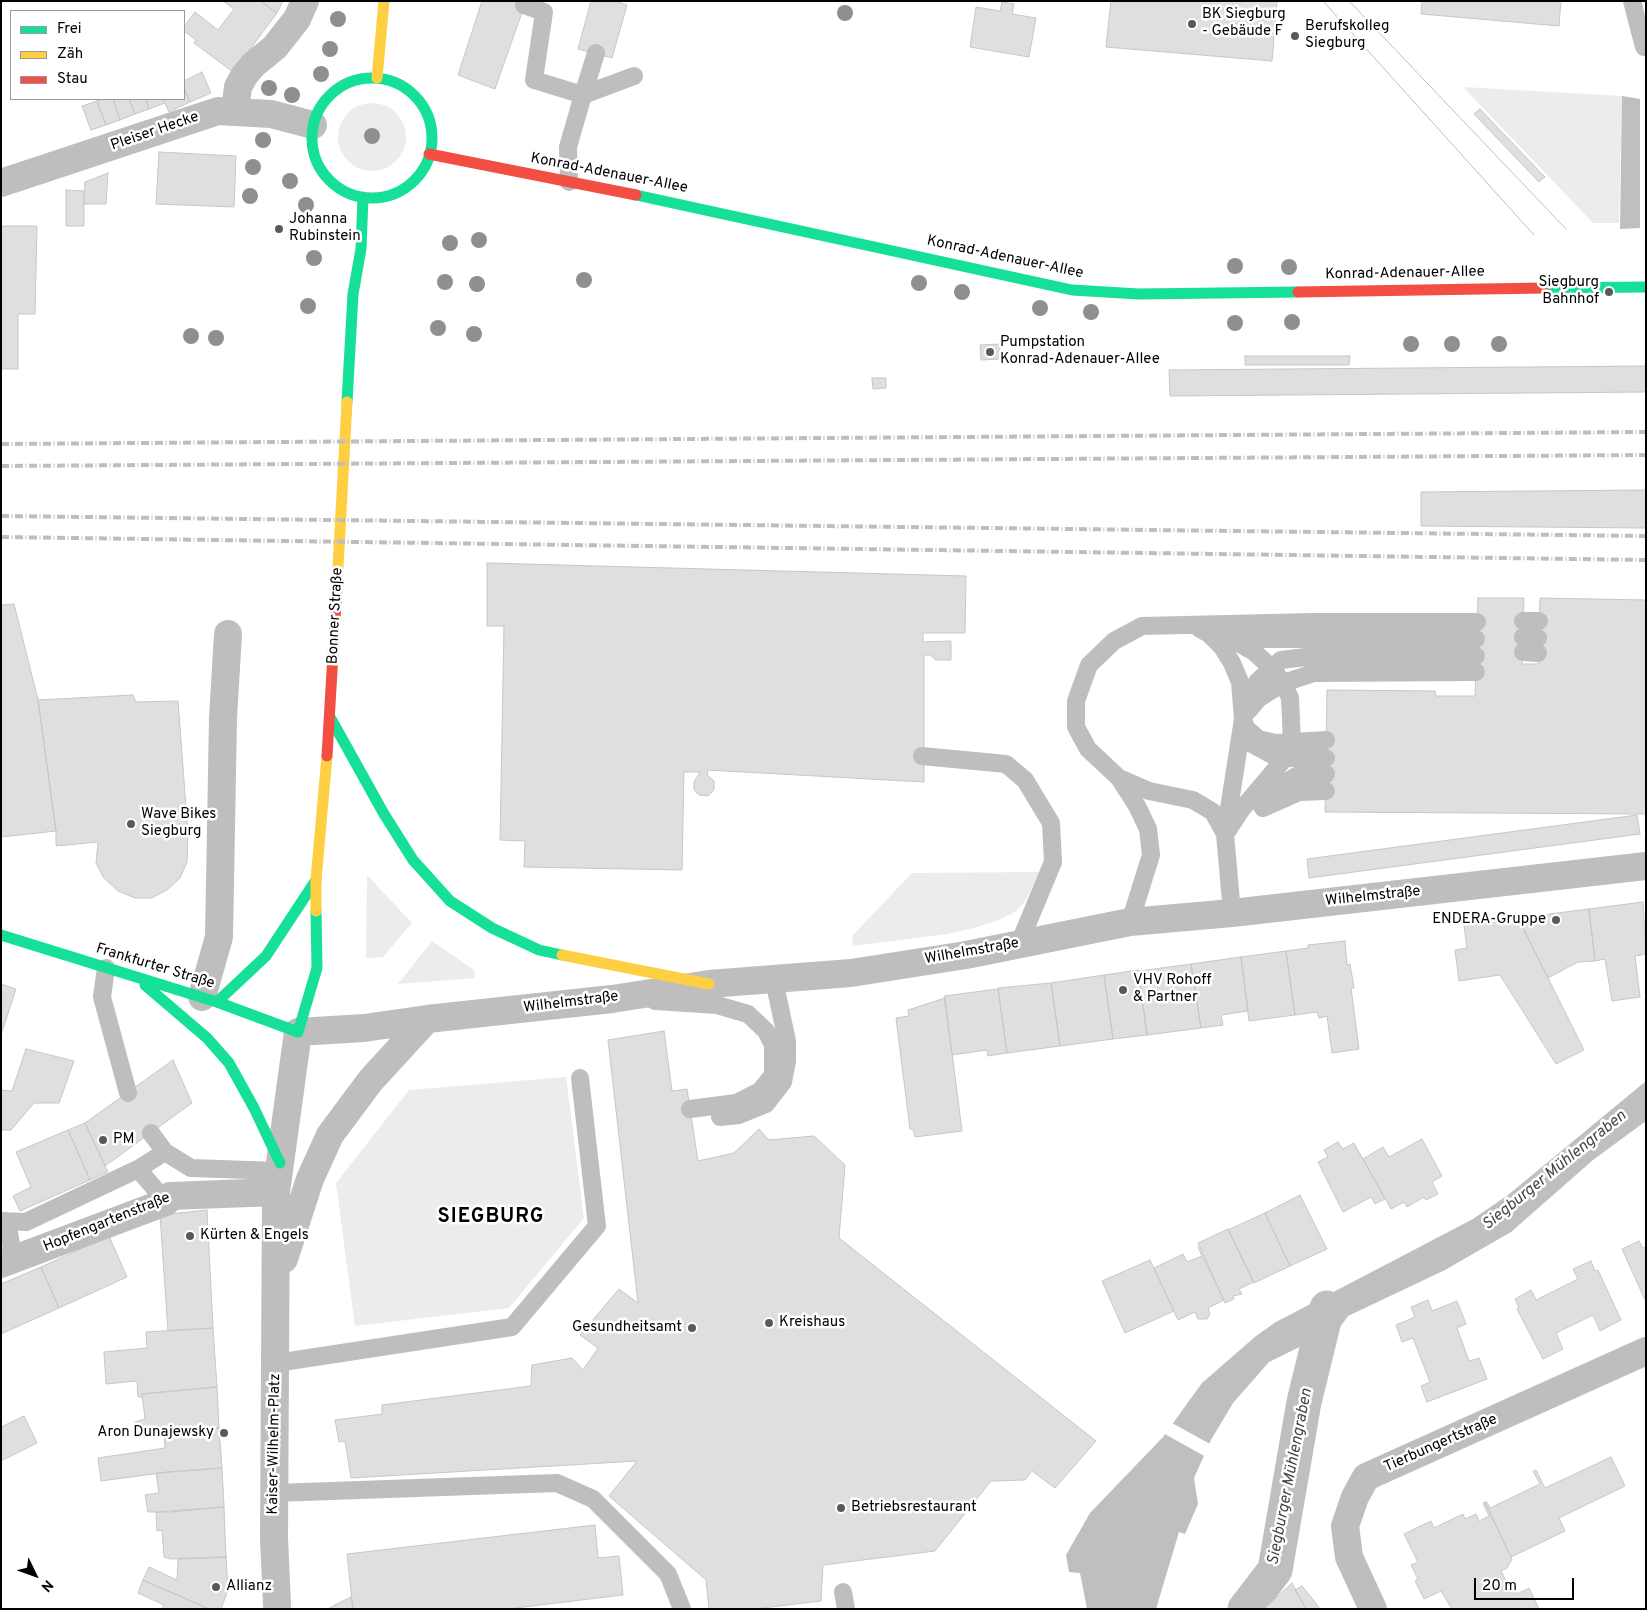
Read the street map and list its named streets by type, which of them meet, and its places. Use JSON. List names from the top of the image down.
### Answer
{
  "streets": {
    "main road": ["Konrad-Adenauer-Allee", "Bonner Straße", "Frankfurter Straße"],
    "street": [
      "Pleiser Hecke",
      "Wilhelmstraße",
      "Hopfengartenstraße",
      "Kaiser-Wilhelm-Platz",
      "Tierbungertstraße"
    ]
  },
  "crossings": [
    ["Pleiser Hecke", "Konrad-Adenauer-Allee"],
    ["Pleiser Hecke", "Bonner Straße"],
    ["Konrad-Adenauer-Allee", "Bonner Straße"],
    ["Bonner Straße", "Wilhelmstraße"],
    ["Bonner Straße", "Frankfurter Straße"],
    ["Bonner Straße", "Kaiser-Wilhelm-Platz"],
    ["Wilhelmstraße", "Frankfurter Straße"],
    ["Wilhelmstraße", "Kaiser-Wilhelm-Platz"],
    ["Frankfurter Straße", "Kaiser-Wilhelm-Platz"],
    ["Hopfengartenstraße", "Kaiser-Wilhelm-Platz"]
  ],
  "districts": ["SIEGBURG"],
  "water": ["Siegburger Mühlengraben"],
  "places": [
    "BK Siegburg - Gebäude F",
    "Berufskolleg Siegburg",
    "Johanna Rubinstein",
    "Siegburg Bahnhof",
    "Pumpstation Konrad-Adenauer-Allee",
    "Wave Bikes Siegburg",
    "ENDERA-Gruppe",
    "VHV Rohoff & Partner",
    "PM",
    "Kürten & Engels",
    "Kreishaus",
    "Gesundheitsamt",
    "Aron Dunajewsky",
    "Betriebsrestaurant",
    "Allianz"
  ],
  "legend": ["Frei", "Zäh", "Stau"],
  "scale_bar": "20 m",
  "north": "bottom right"
}
